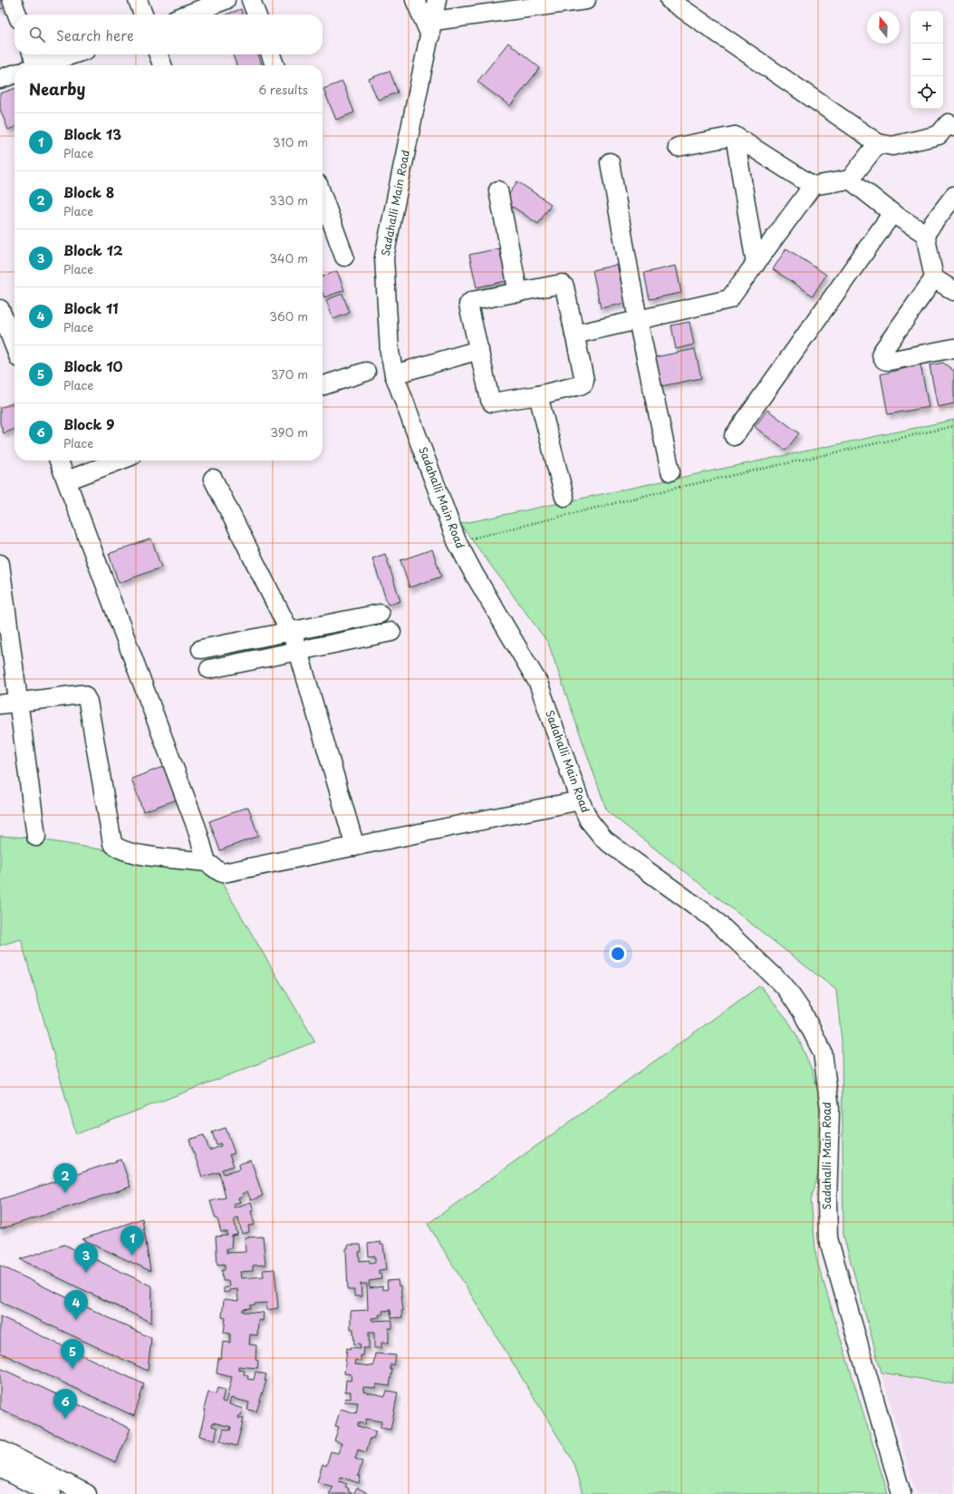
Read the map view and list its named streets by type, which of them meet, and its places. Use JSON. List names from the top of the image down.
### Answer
{
  "streets": {
    "street": ["Sadahalli Main Road"]
  },
  "north": "top",
  "page": {
    "map_buttons": ["+", "−"],
    "search": "Search here",
    "heading": ["Nearby", "6 results"],
    "list": [
      {
        "mark": "1",
        "name": "Block 13",
        "note": "Place",
        "value": "310 m"
      },
      {
        "mark": "2",
        "name": "Block 8",
        "note": "Place",
        "value": "330 m"
      },
      {
        "mark": "3",
        "name": "Block 12",
        "note": "Place",
        "value": "340 m"
      },
      {
        "mark": "4",
        "name": "Block 11",
        "note": "Place",
        "value": "360 m"
      },
      {
        "mark": "5",
        "name": "Block 10",
        "note": "Place",
        "value": "370 m"
      },
      {
        "mark": "6",
        "name": "Block 9",
        "note": "Place",
        "value": "390 m"
      }
    ],
    "pins": [
      "2",
      "1",
      "3",
      "4",
      "5",
      "6"
    ]
  }
}
